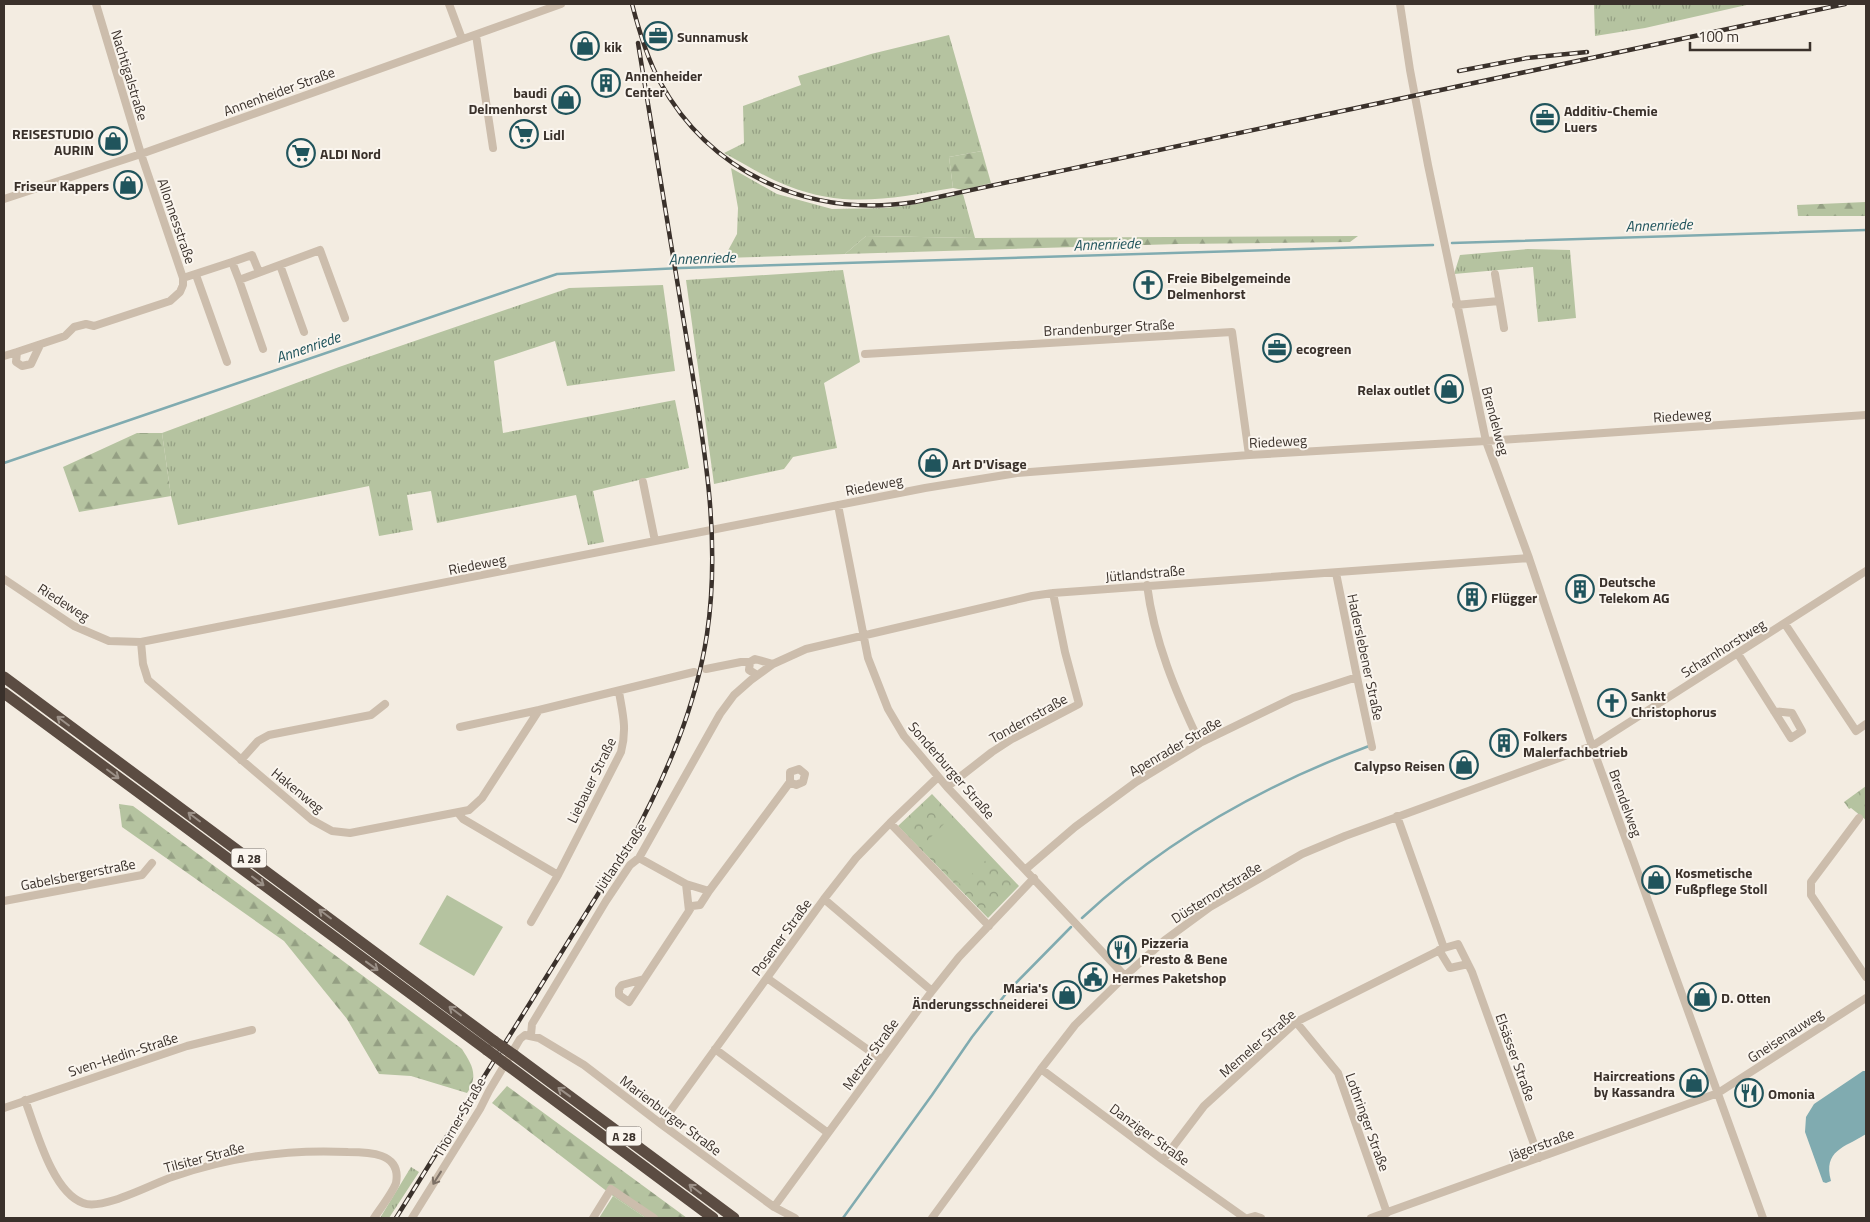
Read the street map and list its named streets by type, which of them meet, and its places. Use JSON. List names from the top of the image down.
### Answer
{
  "streets": {
    "highway": ["A 28"],
    "street": [
      "Nachtigalstraße",
      "Annenheider Straße",
      "Allonnesstraße",
      "Brandenburger Straße",
      "Riedeweg",
      "Brendelweg",
      "Jütlandstraße",
      "Scharnhorstweg",
      "Haderslebener Straße",
      "Tondernstraße",
      "Apenrader Straße",
      "Sonderburger Straße",
      "Liebauer Straße",
      "Hakenweg",
      "Gabelsbergerstraße",
      "Düsternortstraße",
      "Posener Straße",
      "Gneisenauweg",
      "Memeler Straße",
      "Sven-Hedin-Straße",
      "Metzer Straße",
      "Elsässer Straße",
      "Marienburger Straße",
      "Thorner Straße",
      "Lothringer Straße",
      "Danziger Straße",
      "Jägerstraße",
      "Tilsiter Straße"
    ]
  },
  "crossings": [
    ["Nachtigalstraße", "Annenheider Straße"],
    ["Nachtigalstraße", "Allonnesstraße"],
    ["Annenheider Straße", "Allonnesstraße"],
    ["Brandenburger Straße", "Riedeweg"],
    ["Riedeweg", "Brendelweg"],
    ["Riedeweg", "Sonderburger Straße"],
    ["Riedeweg", "Hakenweg"],
    ["Brendelweg", "Jütlandstraße"],
    ["Brendelweg", "Scharnhorstweg"],
    ["Brendelweg", "Düsternortstraße"],
    ["Brendelweg", "Gneisenauweg"],
    ["Brendelweg", "Jägerstraße"],
    ["Jütlandstraße", "Haderslebener Straße"],
    ["Jütlandstraße", "Tondernstraße"],
    ["Jütlandstraße", "Sonderburger Straße"],
    ["Jütlandstraße", "Marienburger Straße"],
    ["Jütlandstraße", "Thorner Straße"],
    ["Scharnhorstweg", "Düsternortstraße"],
    ["Haderslebener Straße", "Apenrader Straße"],
    ["Tondernstraße", "Sonderburger Straße"],
    ["Apenrader Straße", "Sonderburger Straße"],
    ["Sonderburger Straße", "Düsternortstraße"],
    ["Sonderburger Straße", "Posener Straße"],
    ["Sonderburger Straße", "Metzer Straße"],
    ["Düsternortstraße", "Danziger Straße"],
    ["Posener Straße", "Marienburger Straße"],
    ["Gneisenauweg", "Jägerstraße"],
    ["Memeler Straße", "Elsässer Straße"],
    ["Memeler Straße", "Lothringer Straße"],
    ["Memeler Straße", "Danziger Straße"],
    ["Sven-Hedin-Straße", "Tilsiter Straße"],
    ["Metzer Straße", "Marienburger Straße"],
    ["Elsässer Straße", "Jägerstraße"],
    ["Marienburger Straße", "Thorner Straße"],
    ["Lothringer Straße", "Jägerstraße"]
  ],
  "one_way": ["Thorner Straße"],
  "water": ["Annenriede"],
  "places": {
    "office": ["Sunnamusk", "Additiv-Chemie Luers", "ecogreen"],
    "shop": [
      "kik",
      "baudi Delmenhorst",
      "REISESTUDIO AURIN",
      "Friseur Kappers",
      "Relax outlet",
      "Art D'Visage",
      "Calypso Reisen",
      "Kosmetische Fußpflege Stoll",
      "Maria's Änderungsschneiderei",
      "D. Otten",
      "Haircreations by Kassandra"
    ],
    "building": [
      "Annenheider Center",
      "Deutsche Telekom AG",
      "Flügger",
      "Folkers Malerfachbetrieb"
    ],
    "supermarket": ["Lidl", "ALDI Nord"],
    "church": ["Freie Bibelgemeinde Delmenhorst", "Sankt Christophorus"],
    "restaurant": ["Pizzeria Presto & Bene", "Omonia"],
    "public building": ["Hermes Paketshop"]
  },
  "scale_bar": "100 m"
}
